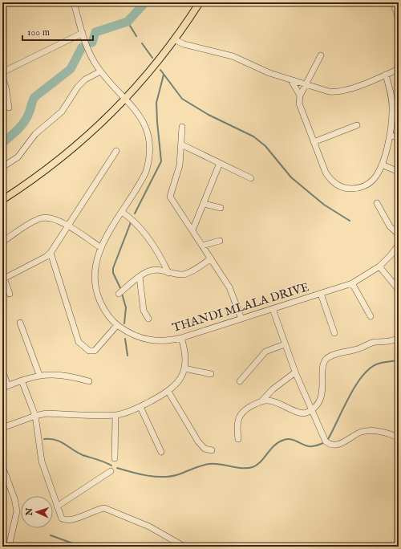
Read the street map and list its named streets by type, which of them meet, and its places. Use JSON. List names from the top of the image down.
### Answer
{
  "streets": {
    "street": ["THANDI MLALA DRIVE"]
  },
  "scale_bar": "100 m",
  "north": "left"
}
